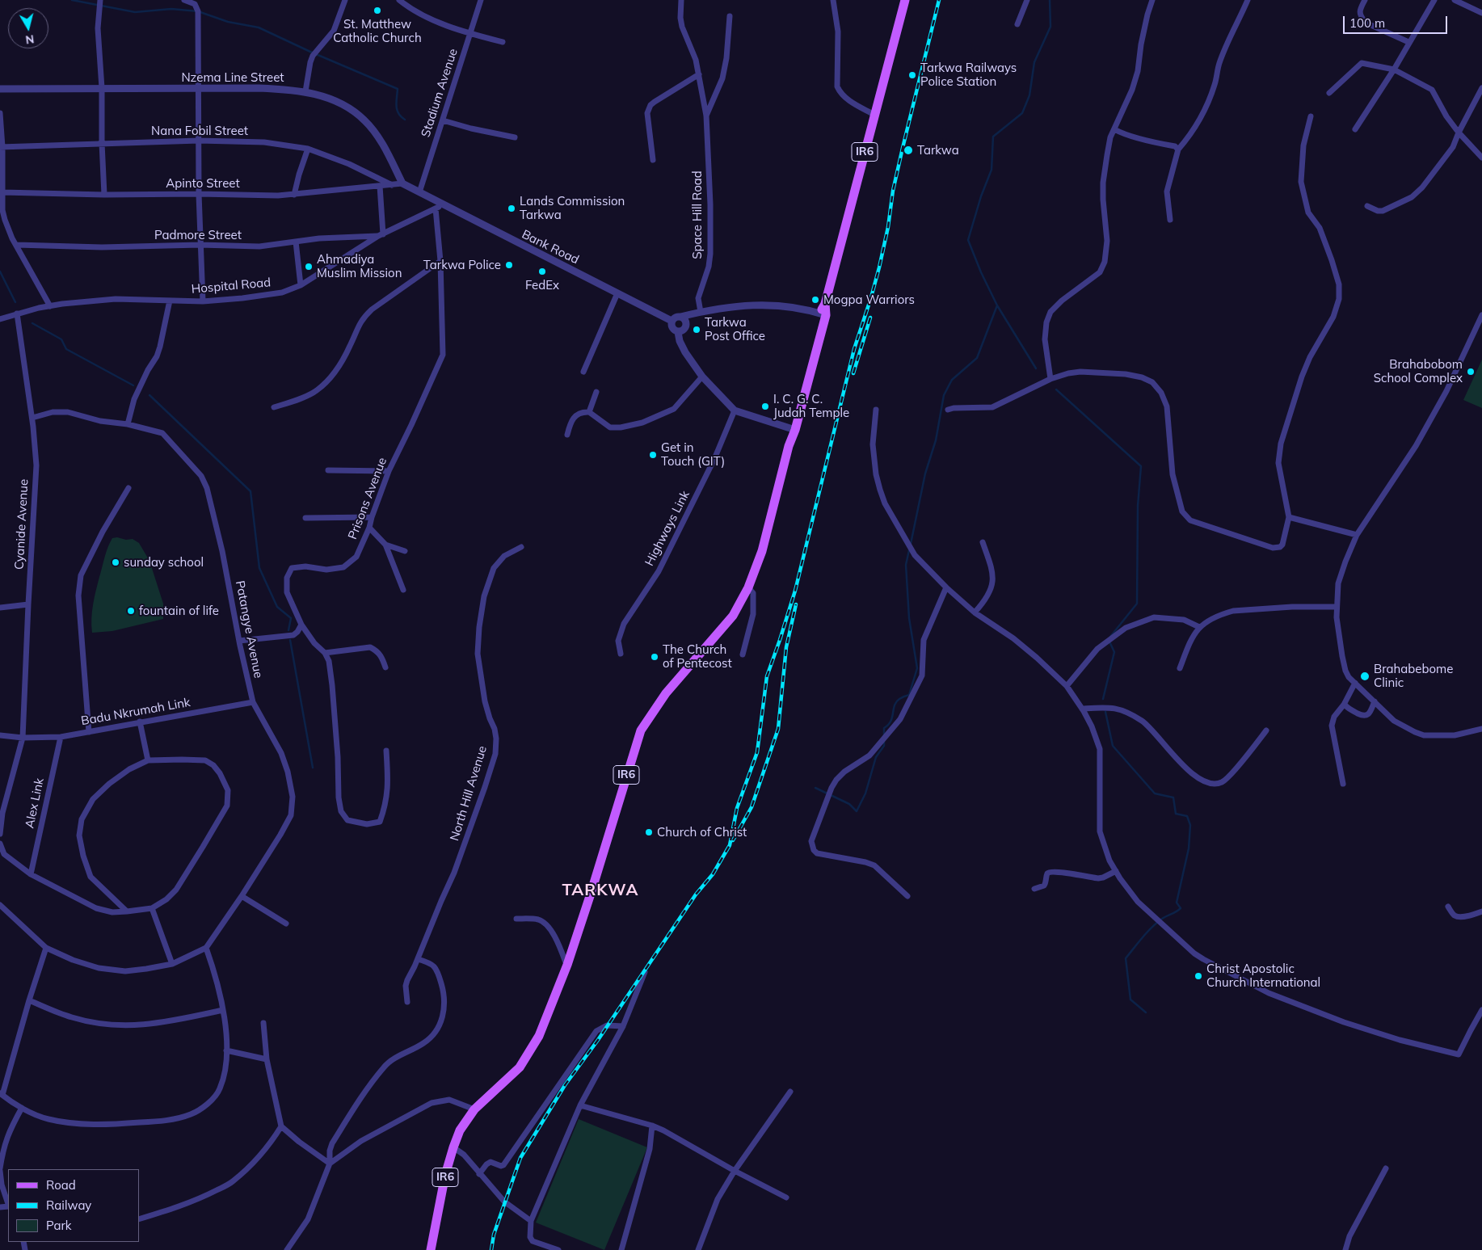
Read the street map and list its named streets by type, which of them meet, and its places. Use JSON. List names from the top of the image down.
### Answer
{
  "streets": {
    "main road": ["IR6"],
    "street": [
      "Nzema Line Street",
      "Stadium Avenue",
      "Nana Fobil Street",
      "Apinto Street",
      "Space Hill Road",
      "Padmore Street",
      "Bank Road",
      "Hospital Road",
      "Prisons Avenue",
      "Cyanide Avenue",
      "Highways Link",
      "Patangye Avenue",
      "Badu Nkrumah Link",
      "North Hill Avenue",
      "Alex Link"
    ]
  },
  "crossings": [
    ["Nzema Line Street", "Apinto Street"],
    ["Stadium Avenue", "Bank Road"],
    ["Nana Fobil Street", "Apinto Street"],
    ["Padmore Street", "Hospital Road"],
    ["Bank Road", "Hospital Road"],
    ["Hospital Road", "Prisons Avenue"],
    ["Hospital Road", "Cyanide Avenue"],
    ["Cyanide Avenue", "Patangye Avenue"],
    ["Cyanide Avenue", "Badu Nkrumah Link"],
    ["Patangye Avenue", "Badu Nkrumah Link"],
    ["Badu Nkrumah Link", "Alex Link"]
  ],
  "districts": ["TARKWA"],
  "places": [
    "St. Matthew Catholic Church",
    "Tarkwa Railways Police Station",
    "Tarkwa",
    "Lands Commission Tarkwa",
    "Tarkwa Police",
    "Ahmadiya Muslim Mission",
    "FedEx",
    "Mogpa Warriors",
    "Tarkwa Post Office",
    "Brahabobom School Complex",
    "I. C. G. C. Judah Temple",
    "Get in Touch (GIT)",
    "sunday school",
    "fountain of life",
    "The Church of Pentecost",
    "Brahabebome Clinic",
    "Church of Christ",
    "Christ Apostolic Church International"
  ],
  "legend": ["Road", "Railway", "Park"],
  "scale_bar": "100 m",
  "north": "bottom"
}
